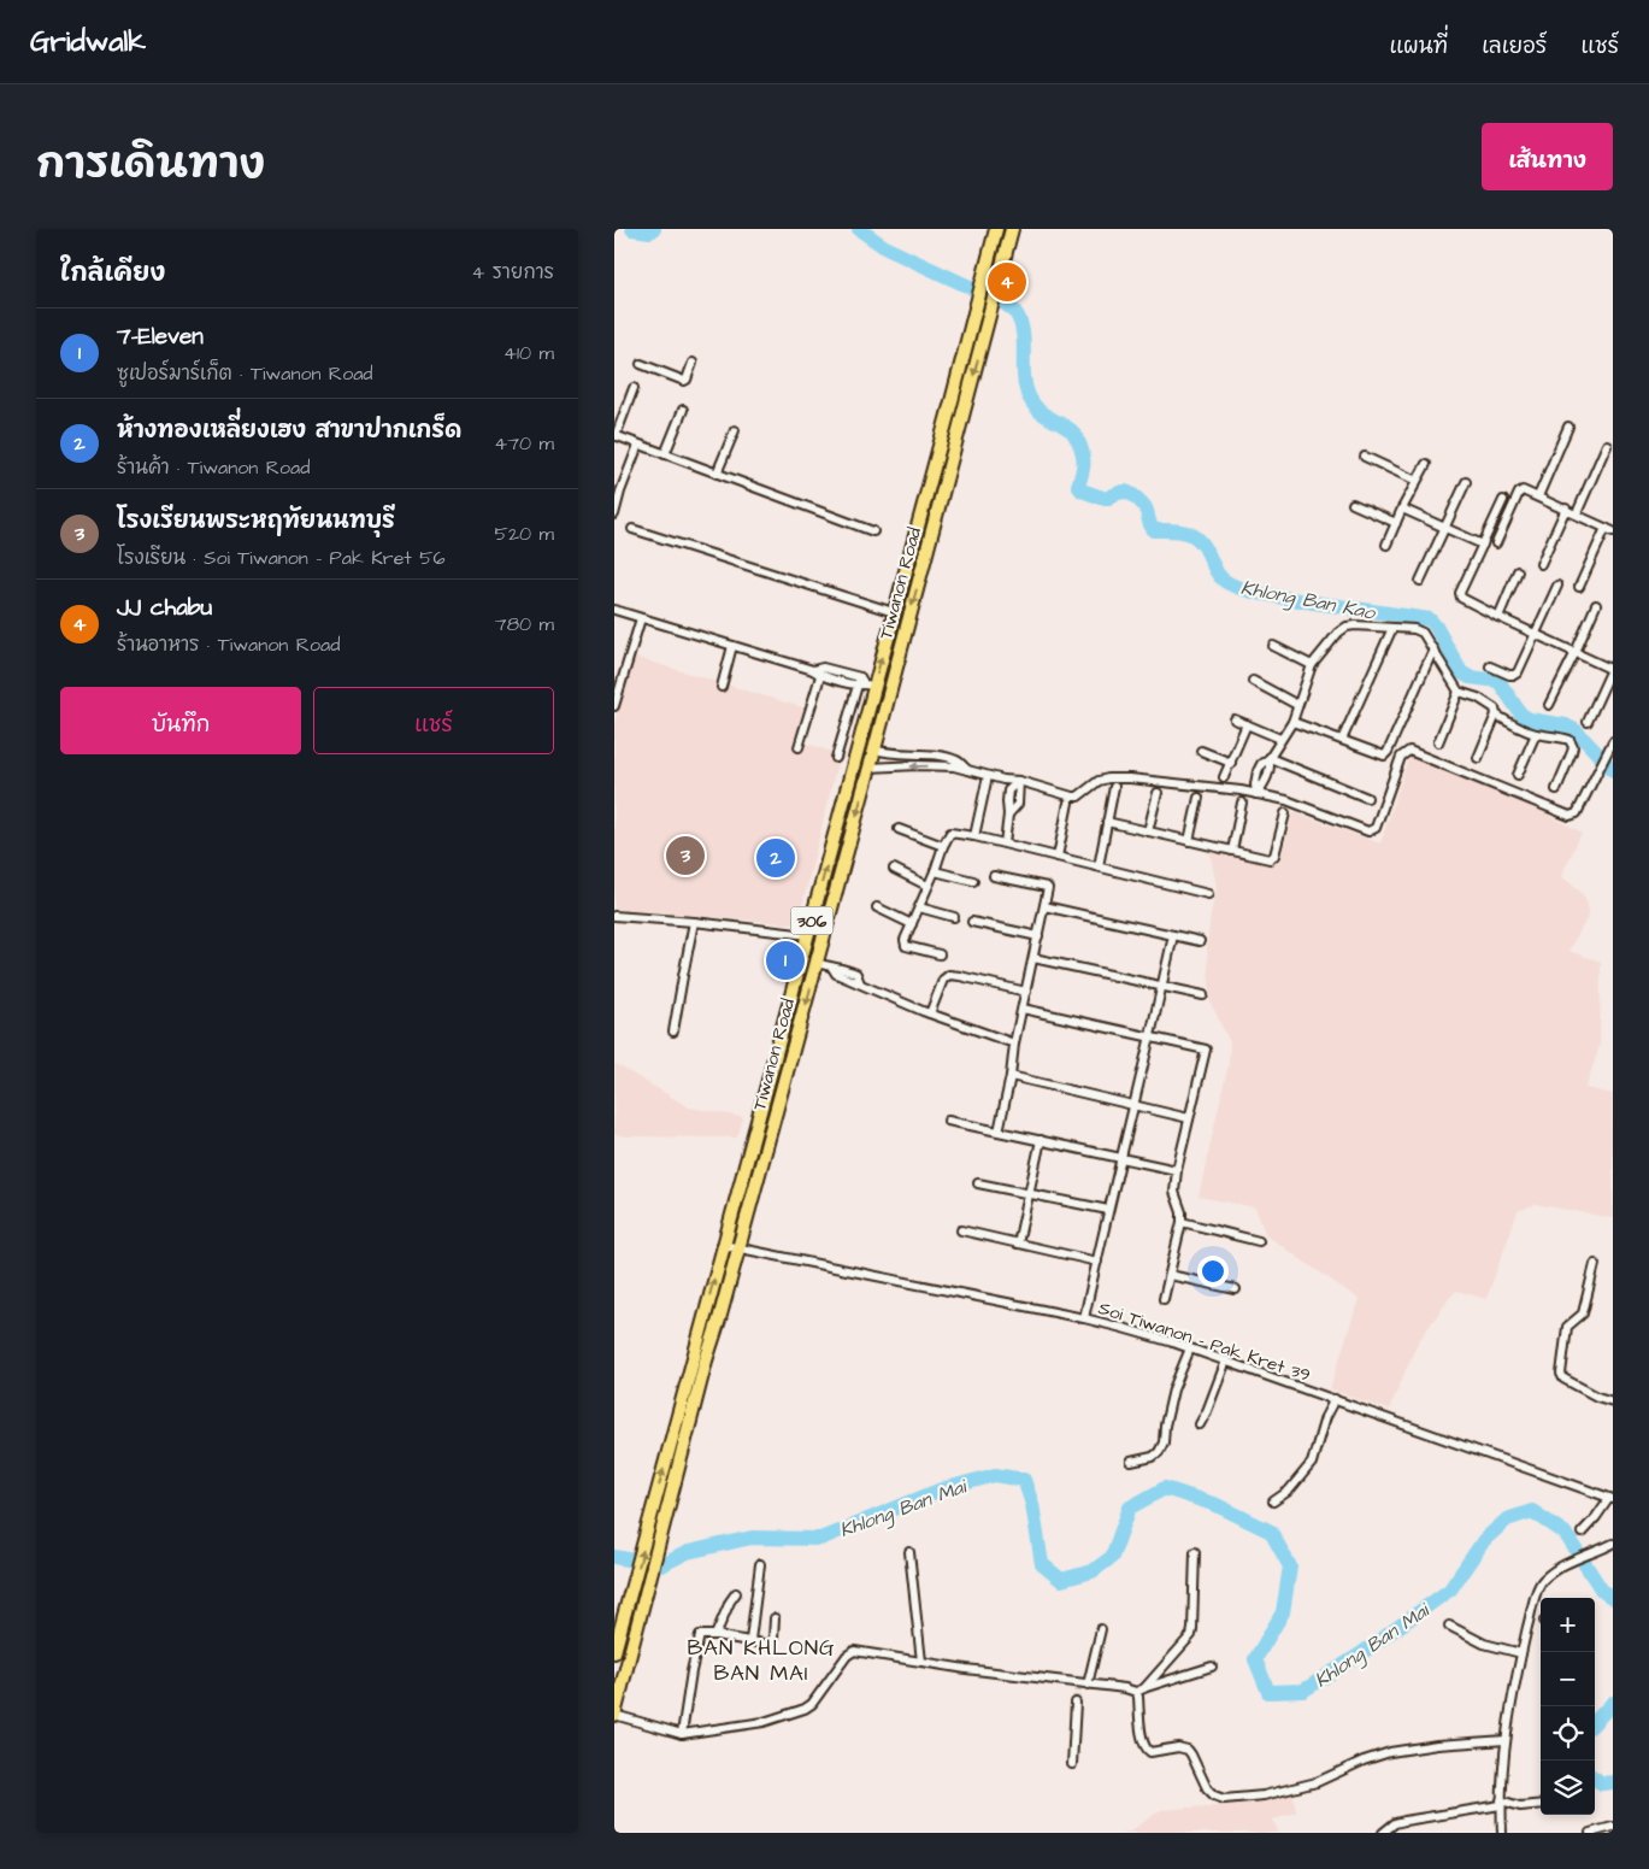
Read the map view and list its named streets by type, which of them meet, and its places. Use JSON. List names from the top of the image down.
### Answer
{
  "streets": {
    "main road": ["Tiwanon Road", "306"],
    "street": ["Soi Tiwanon - Pak Kret 39"]
  },
  "crossings": [
    ["Tiwanon Road", "Soi Tiwanon - Pak Kret 39"]
  ],
  "districts": ["BAN KHLONG BAN MAI"],
  "water": ["Khlong Ban Kao", "Khlong Ban Mai"],
  "page": {
    "header": "Gridwalk",
    "nav": ["แผนที่", "เลเยอร์", "แชร์"],
    "title": "การเดินทาง",
    "buttons": [
      "เส้นทาง",
      ["บันทึก", "แชร์"]
    ],
    "heading": ["ใกล้เคียง", "4 รายการ"],
    "pins": [
      "4",
      "3",
      "2",
      "1"
    ],
    "list": [
      {
        "mark": "1",
        "name": "7-Eleven",
        "note": "ซูเปอร์มาร์เก็ต · Tiwanon Road",
        "value": "410 m"
      },
      {
        "mark": "2",
        "name": "ห้างทองเหลี่ยงเฮง สาขาปากเกร็ด",
        "note": "ร้านค้า · Tiwanon Road",
        "value": "470 m"
      },
      {
        "mark": "3",
        "name": "โรงเรียนพระหฤทัยนนทบุรี",
        "note": "โรงเรียน · Soi Tiwanon - Pak Kret 56",
        "value": "520 m"
      },
      {
        "mark": "4",
        "name": "JJ chabu",
        "note": "ร้านอาหาร · Tiwanon Road",
        "value": "780 m"
      }
    ],
    "map_buttons": ["+", "−"]
  }
}
